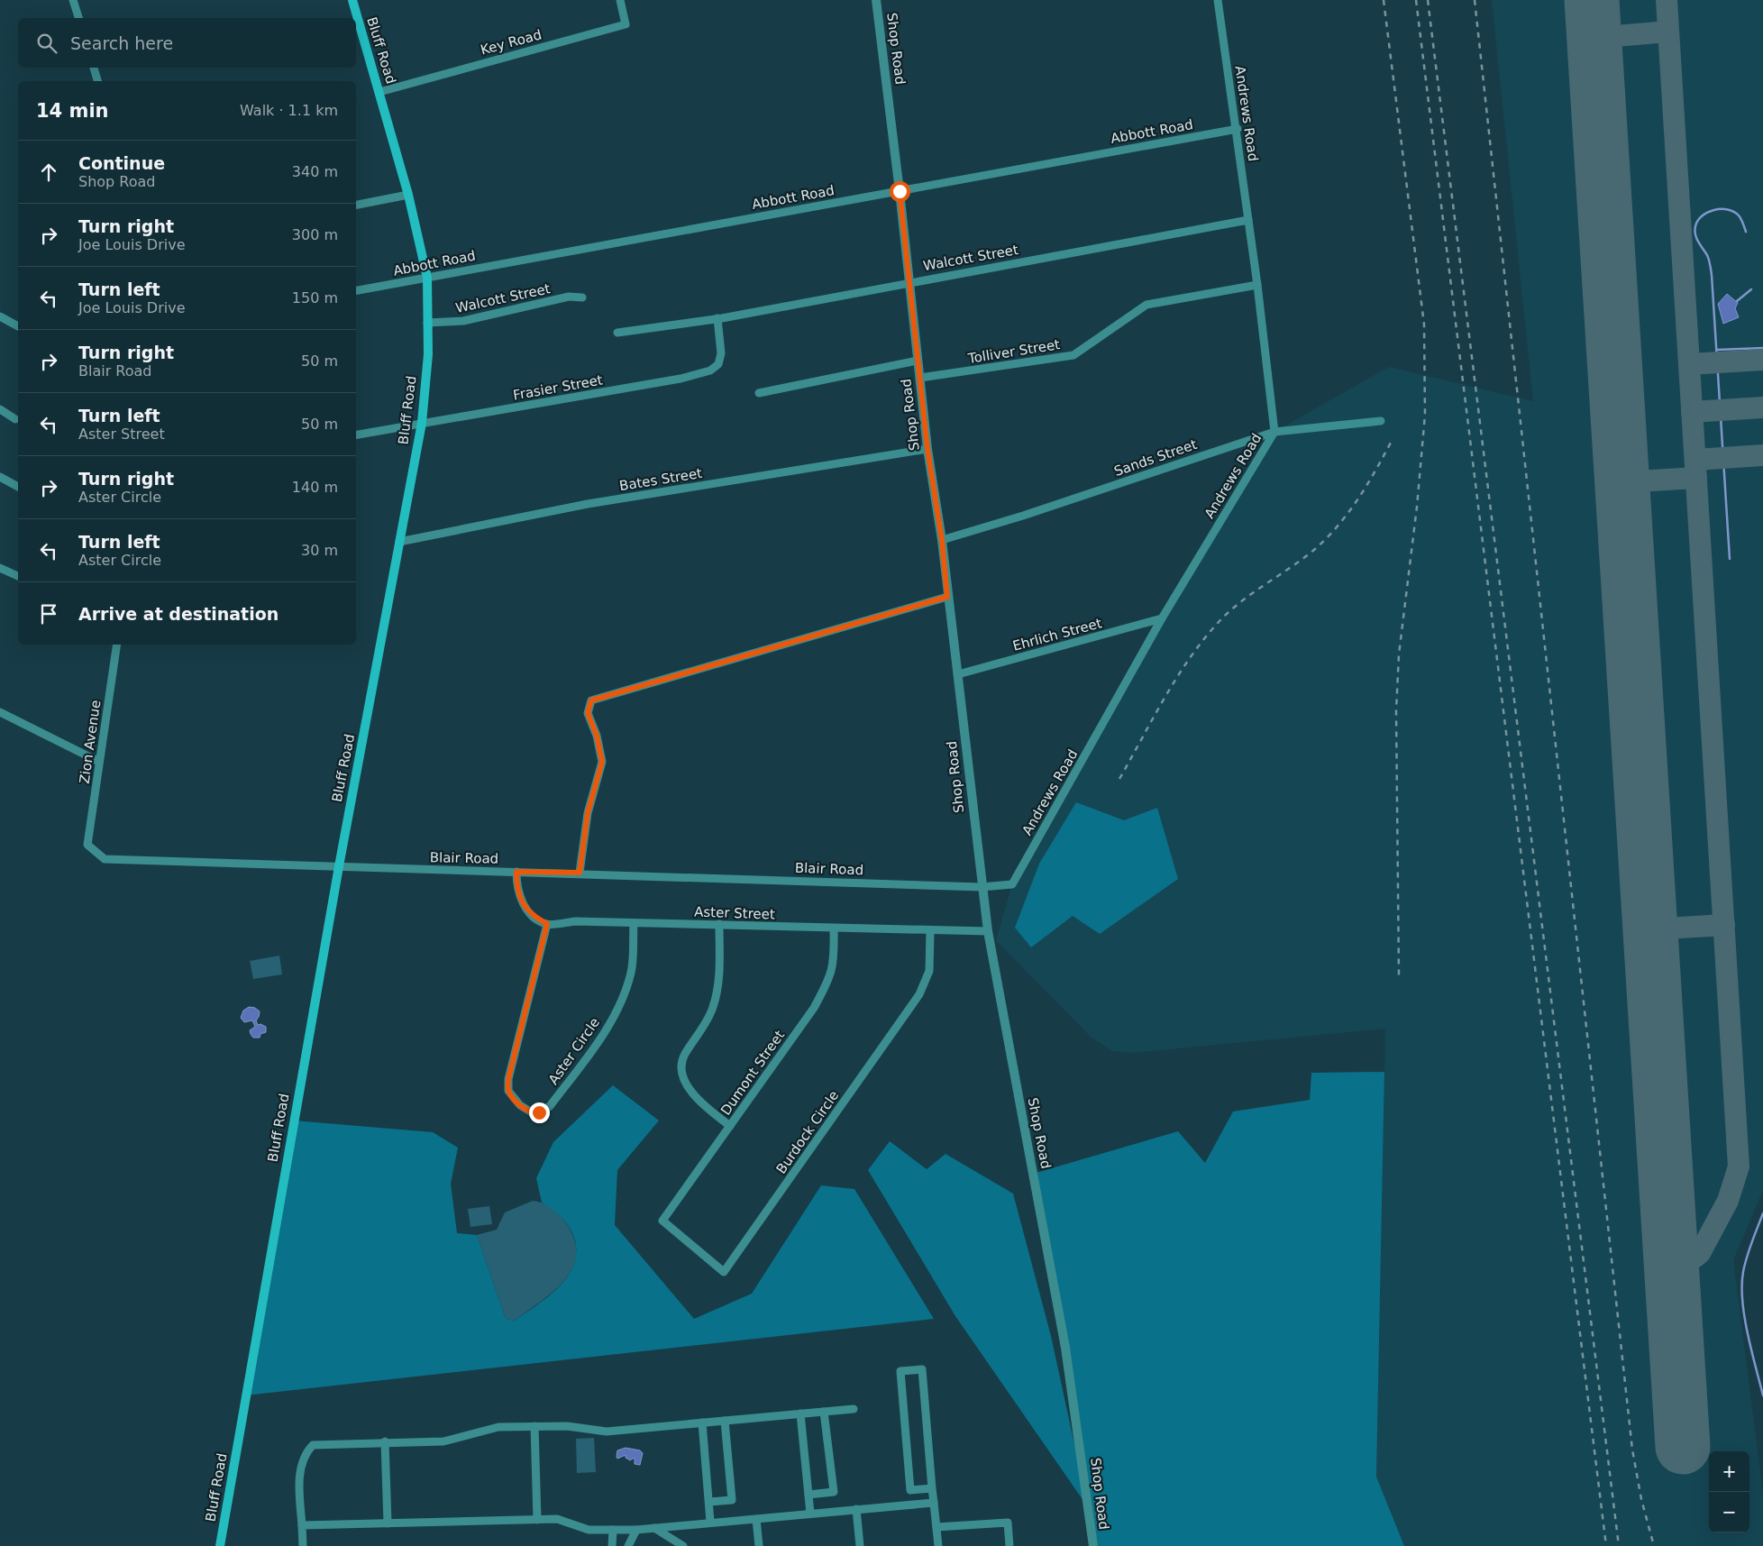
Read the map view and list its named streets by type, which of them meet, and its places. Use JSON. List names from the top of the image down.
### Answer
{
  "streets": {
    "main road": ["Bluff Road"],
    "street": [
      "Key Road",
      "Shop Road",
      "Andrews Road",
      "Abbott Road",
      "Walcott Street",
      "Tolliver Street",
      "Frasier Street",
      "Sands Street",
      "Bates Street",
      "Ehrlich Street",
      "Zion Avenue",
      "Blair Road",
      "Aster Street",
      "Aster Circle",
      "Dumont Street",
      "Burdock Circle"
    ]
  },
  "crossings": [
    ["Key Road", "Bluff Road"],
    ["Shop Road", "Andrews Road"],
    ["Shop Road", "Abbott Road"],
    ["Shop Road", "Walcott Street"],
    ["Shop Road", "Tolliver Street"],
    ["Shop Road", "Sands Street"],
    ["Shop Road", "Bates Street"],
    ["Shop Road", "Ehrlich Street"],
    ["Shop Road", "Blair Road"],
    ["Shop Road", "Aster Street"],
    ["Bluff Road", "Abbott Road"],
    ["Bluff Road", "Walcott Street"],
    ["Bluff Road", "Frasier Street"],
    ["Bluff Road", "Bates Street"],
    ["Bluff Road", "Blair Road"],
    ["Andrews Road", "Abbott Road"],
    ["Andrews Road", "Walcott Street"],
    ["Andrews Road", "Tolliver Street"],
    ["Andrews Road", "Sands Street"],
    ["Andrews Road", "Ehrlich Street"],
    ["Andrews Road", "Blair Road"],
    ["Walcott Street", "Frasier Street"],
    ["Zion Avenue", "Blair Road"],
    ["Aster Street", "Aster Circle"],
    ["Aster Street", "Dumont Street"],
    ["Aster Street", "Burdock Circle"],
    ["Dumont Street", "Burdock Circle"]
  ],
  "page": {
    "search": "Search here",
    "heading": ["14 min", "Walk · 1.1 km"],
    "list": [
      ["Continue", "Shop Road", "340 m"],
      ["Turn right", "Joe Louis Drive", "300 m"],
      ["Turn left", "Joe Louis Drive", "150 m"],
      ["Turn right", "Blair Road", "50 m"],
      ["Turn left", "Aster Street", "50 m"],
      ["Turn right", "Aster Circle", "140 m"],
      ["Turn left", "Aster Circle", "30 m"],
      "Arrive at destination"
    ],
    "map_buttons": ["+", "−"]
  }
}
